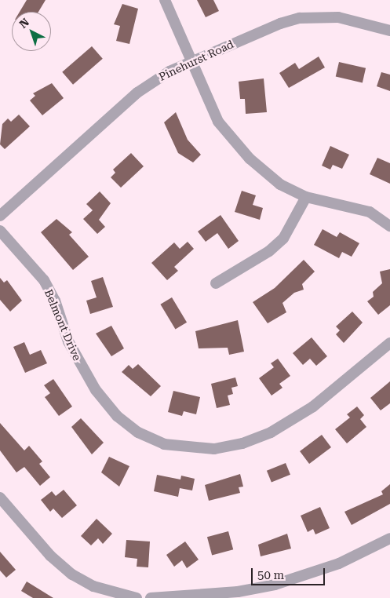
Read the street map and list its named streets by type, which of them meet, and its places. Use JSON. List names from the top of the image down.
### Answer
{
  "streets": {
    "street": ["Pinehurst Road", "Belmont Drive"]
  },
  "scale_bar": "50 m",
  "north": "top left"
}
